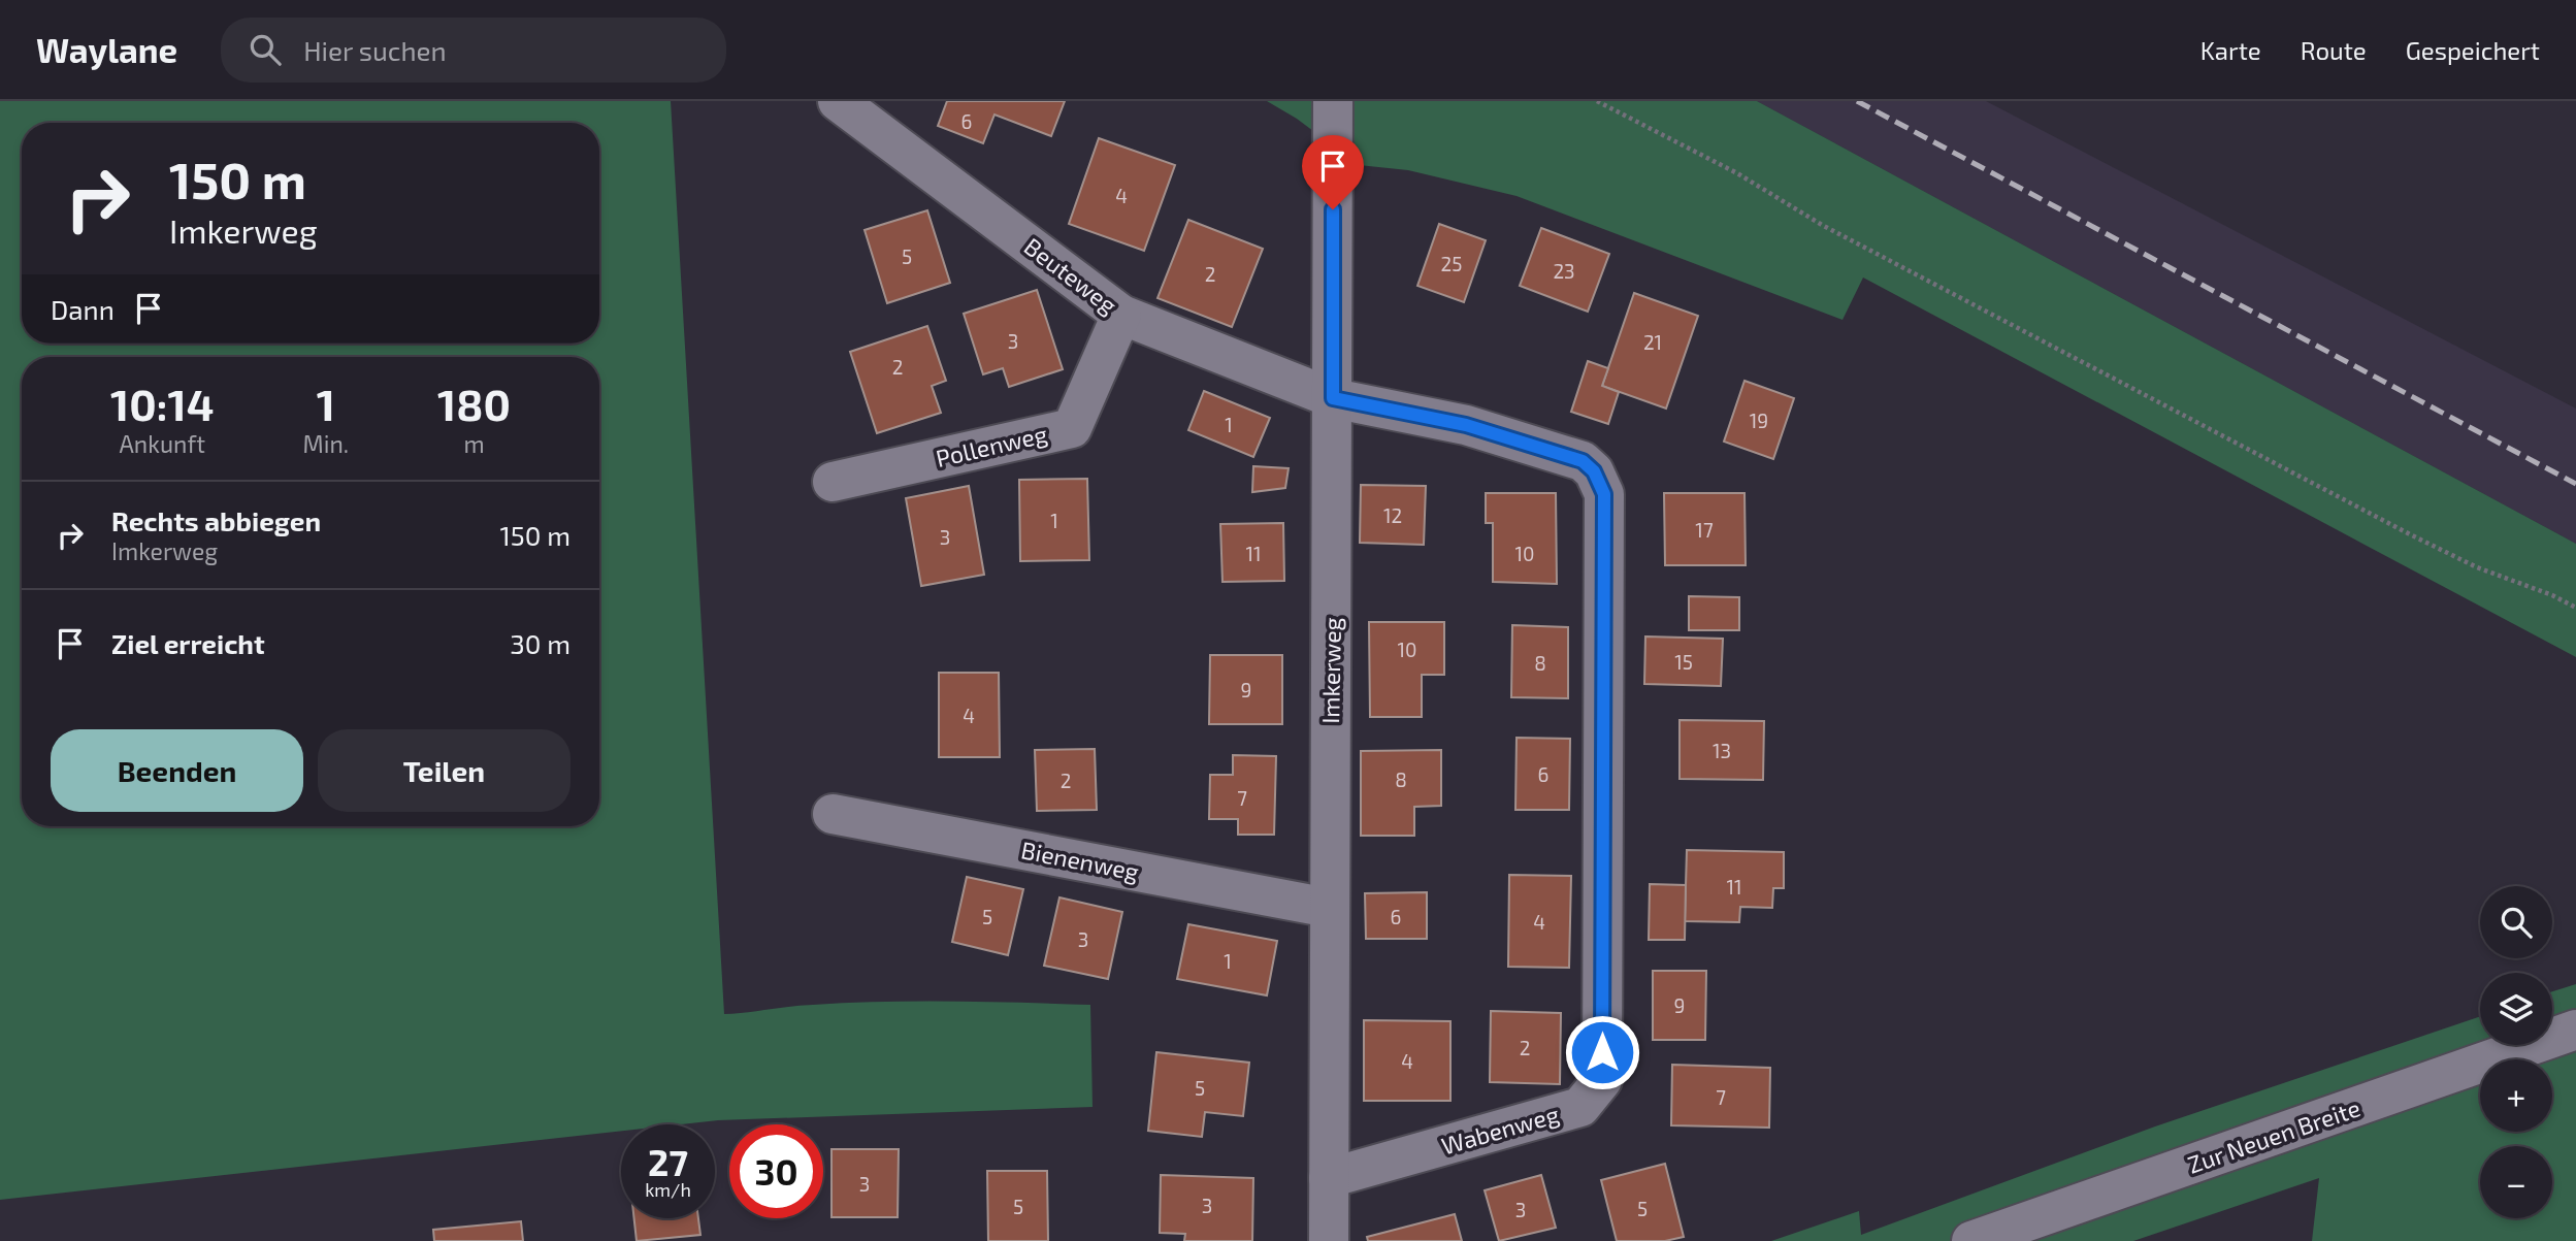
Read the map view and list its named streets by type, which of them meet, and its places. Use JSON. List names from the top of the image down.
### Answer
{
  "streets": {
    "street": [
      "Beuteweg",
      "Pollenweg",
      "Imkerweg",
      "Bienenweg",
      "Wabenweg",
      "Zur Neuen Breite"
    ]
  },
  "crossings": [
    ["Beuteweg", "Pollenweg"],
    ["Beuteweg", "Imkerweg"],
    ["Beuteweg", "Wabenweg"],
    ["Imkerweg", "Bienenweg"],
    ["Imkerweg", "Wabenweg"]
  ],
  "house_numbers": [
    "6",
    "4",
    "5",
    "25",
    "23",
    "2",
    "3",
    "21",
    "2",
    "19",
    "1",
    "12",
    "1",
    "17",
    "3",
    "11",
    "10",
    "10",
    "15",
    "8",
    "9",
    "4",
    "13",
    "6",
    "8",
    "2",
    "7",
    "11",
    "5",
    "6",
    "4",
    "3",
    "1",
    "9",
    "2",
    "4",
    "5",
    "7",
    "3",
    "3",
    "5",
    "5",
    "3"
  ],
  "page": {
    "header": "Waylane",
    "search": "Hier suchen",
    "nav": ["Karte", "Route", "Gespeichert"],
    "turn": ["150 m", "Imkerweg"],
    "then": "Dann",
    "eta": [
      "10:14",
      "Ankunft",
      "1",
      "Min.",
      "180",
      "m"
    ],
    "list": [
      {
        "name": "Rechts abbiegen",
        "note": "Imkerweg",
        "value": "150 m"
      },
      {
        "name": "Ziel erreicht",
        "value": "30 m"
      }
    ],
    "buttons": ["Beenden", "Teilen"],
    "map_buttons": ["+", "−"],
    "speed": "27 km/h",
    "limit": "30"
  }
}
